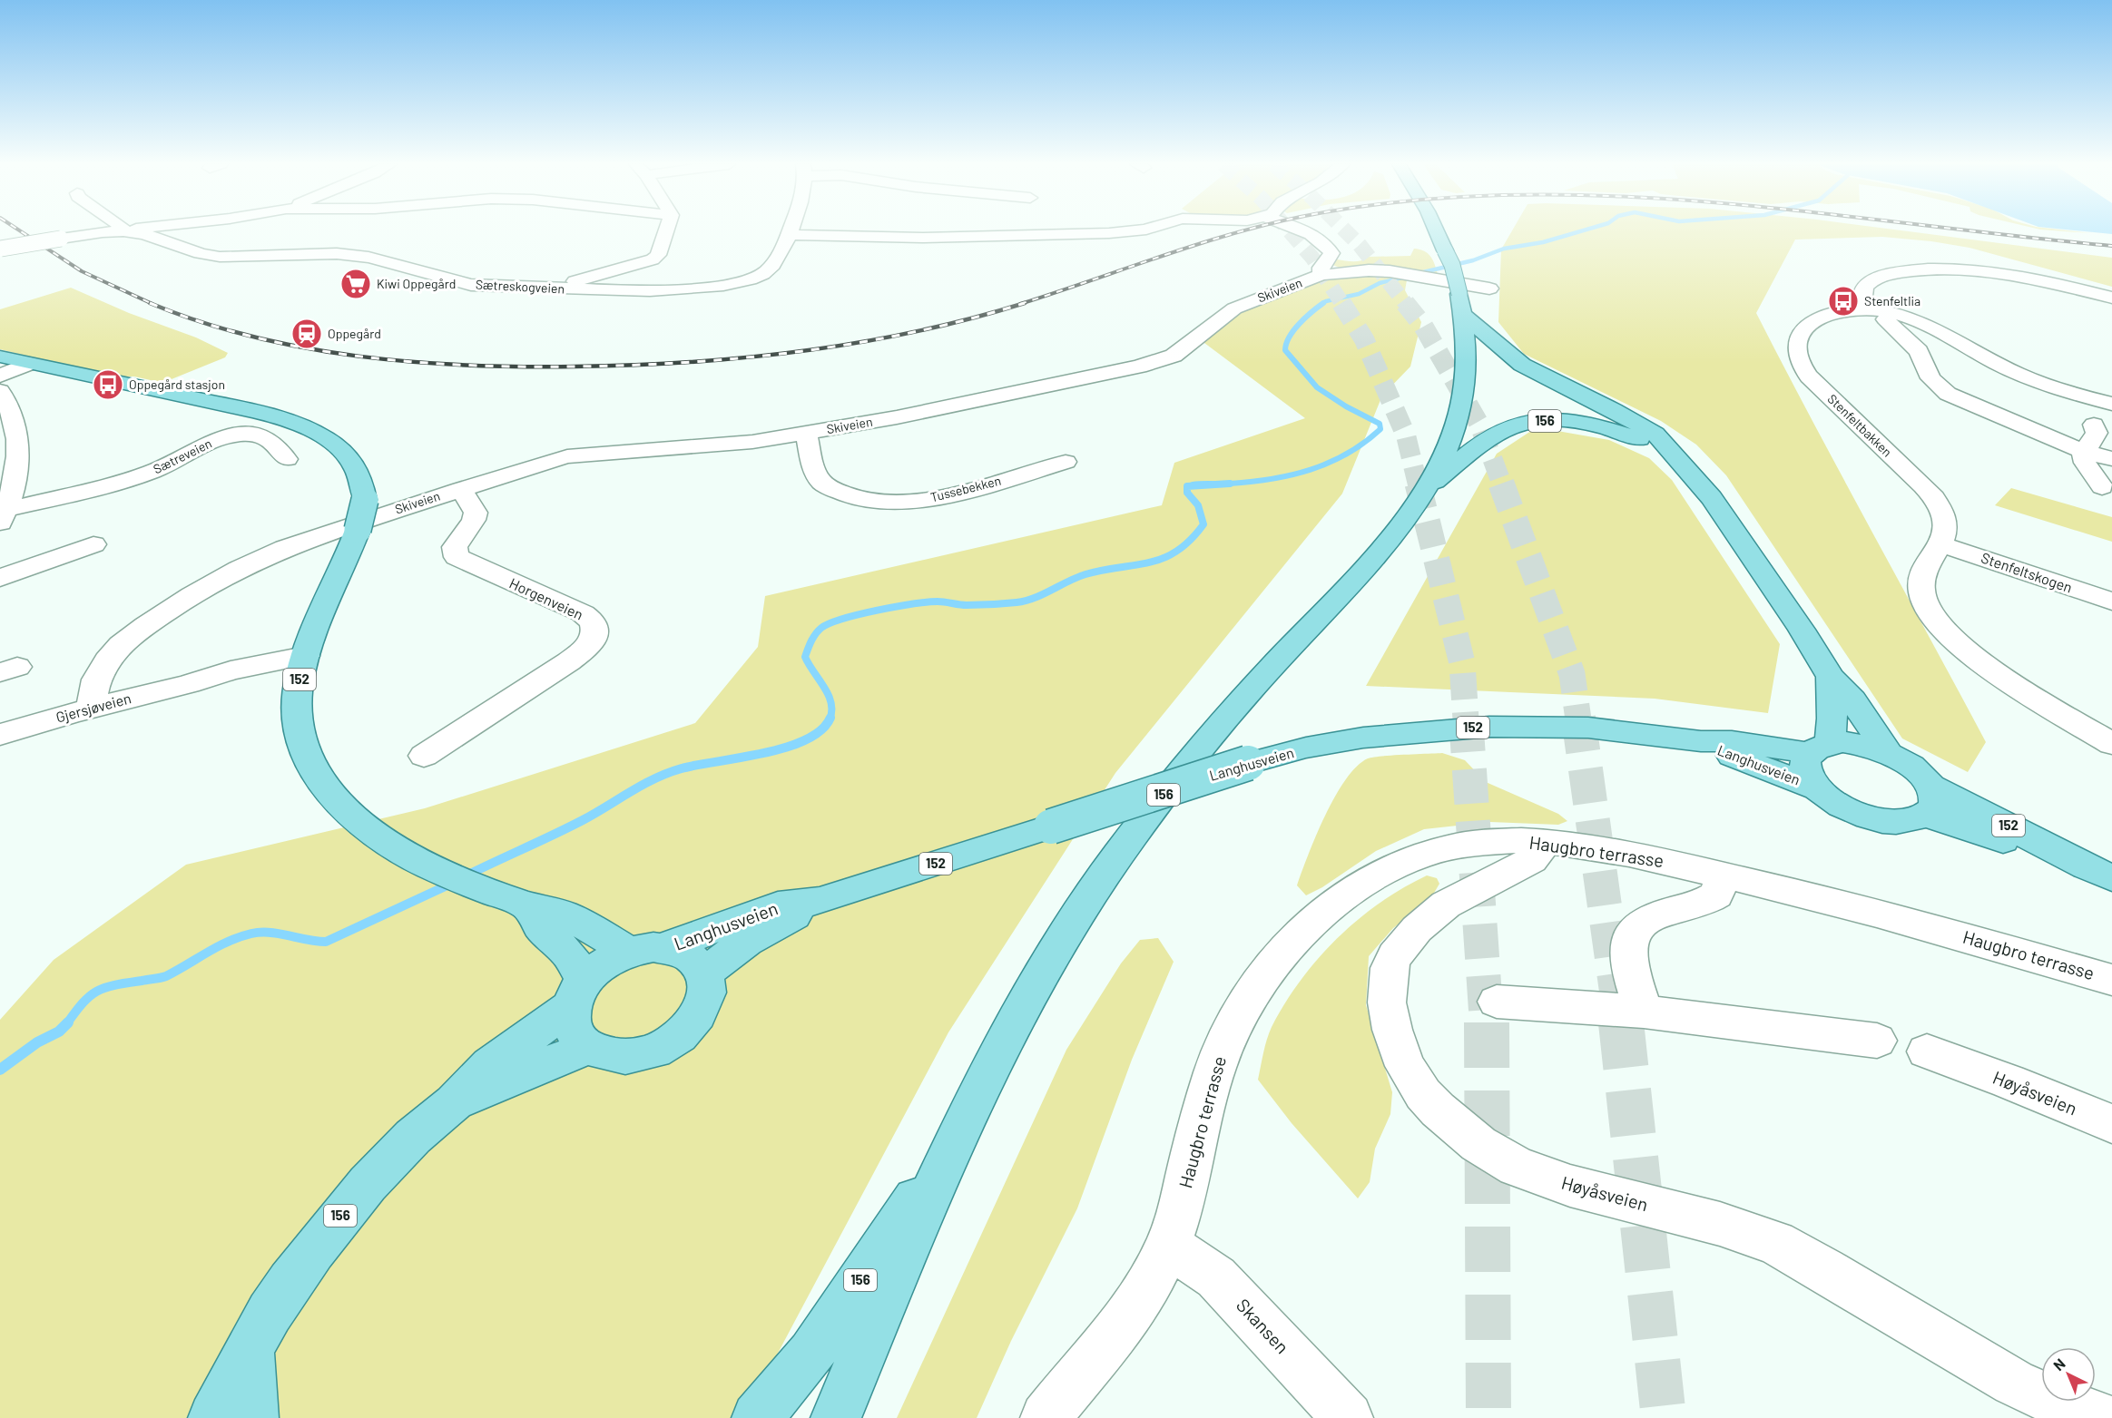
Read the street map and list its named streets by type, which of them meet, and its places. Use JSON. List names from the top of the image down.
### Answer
{
  "streets": {
    "main road": ["156", "152", "Langhusveien"],
    "street": [
      "Sætreskogveien",
      "Skiveien",
      "Stenfeltbakken",
      "Sætreveien",
      "Tussebekken",
      "Stenfeltskogen",
      "Horgenveien",
      "Gjersjøveien",
      "Haugbro terrasse",
      "Høyåsveien",
      "Skansen"
    ]
  },
  "crossings": [
    ["Skiveien", "Tussebekken"],
    ["Skiveien", "Horgenveien"],
    ["Skiveien", "Gjersjøveien"],
    ["156", "152"],
    ["156", "Langhusveien"],
    ["Stenfeltbakken", "Stenfeltskogen"],
    ["152", "Gjersjøveien"],
    ["152", "Langhusveien"],
    ["Haugbro terrasse", "Høyåsveien"],
    ["Haugbro terrasse", "Skansen"]
  ],
  "places": {
    "supermarket": ["Kiwi Oppegård"],
    "bus stop": ["Stenfeltlia", "Oppegård stasjon"],
    "station": ["Oppegård"]
  },
  "north": "top left"
}
